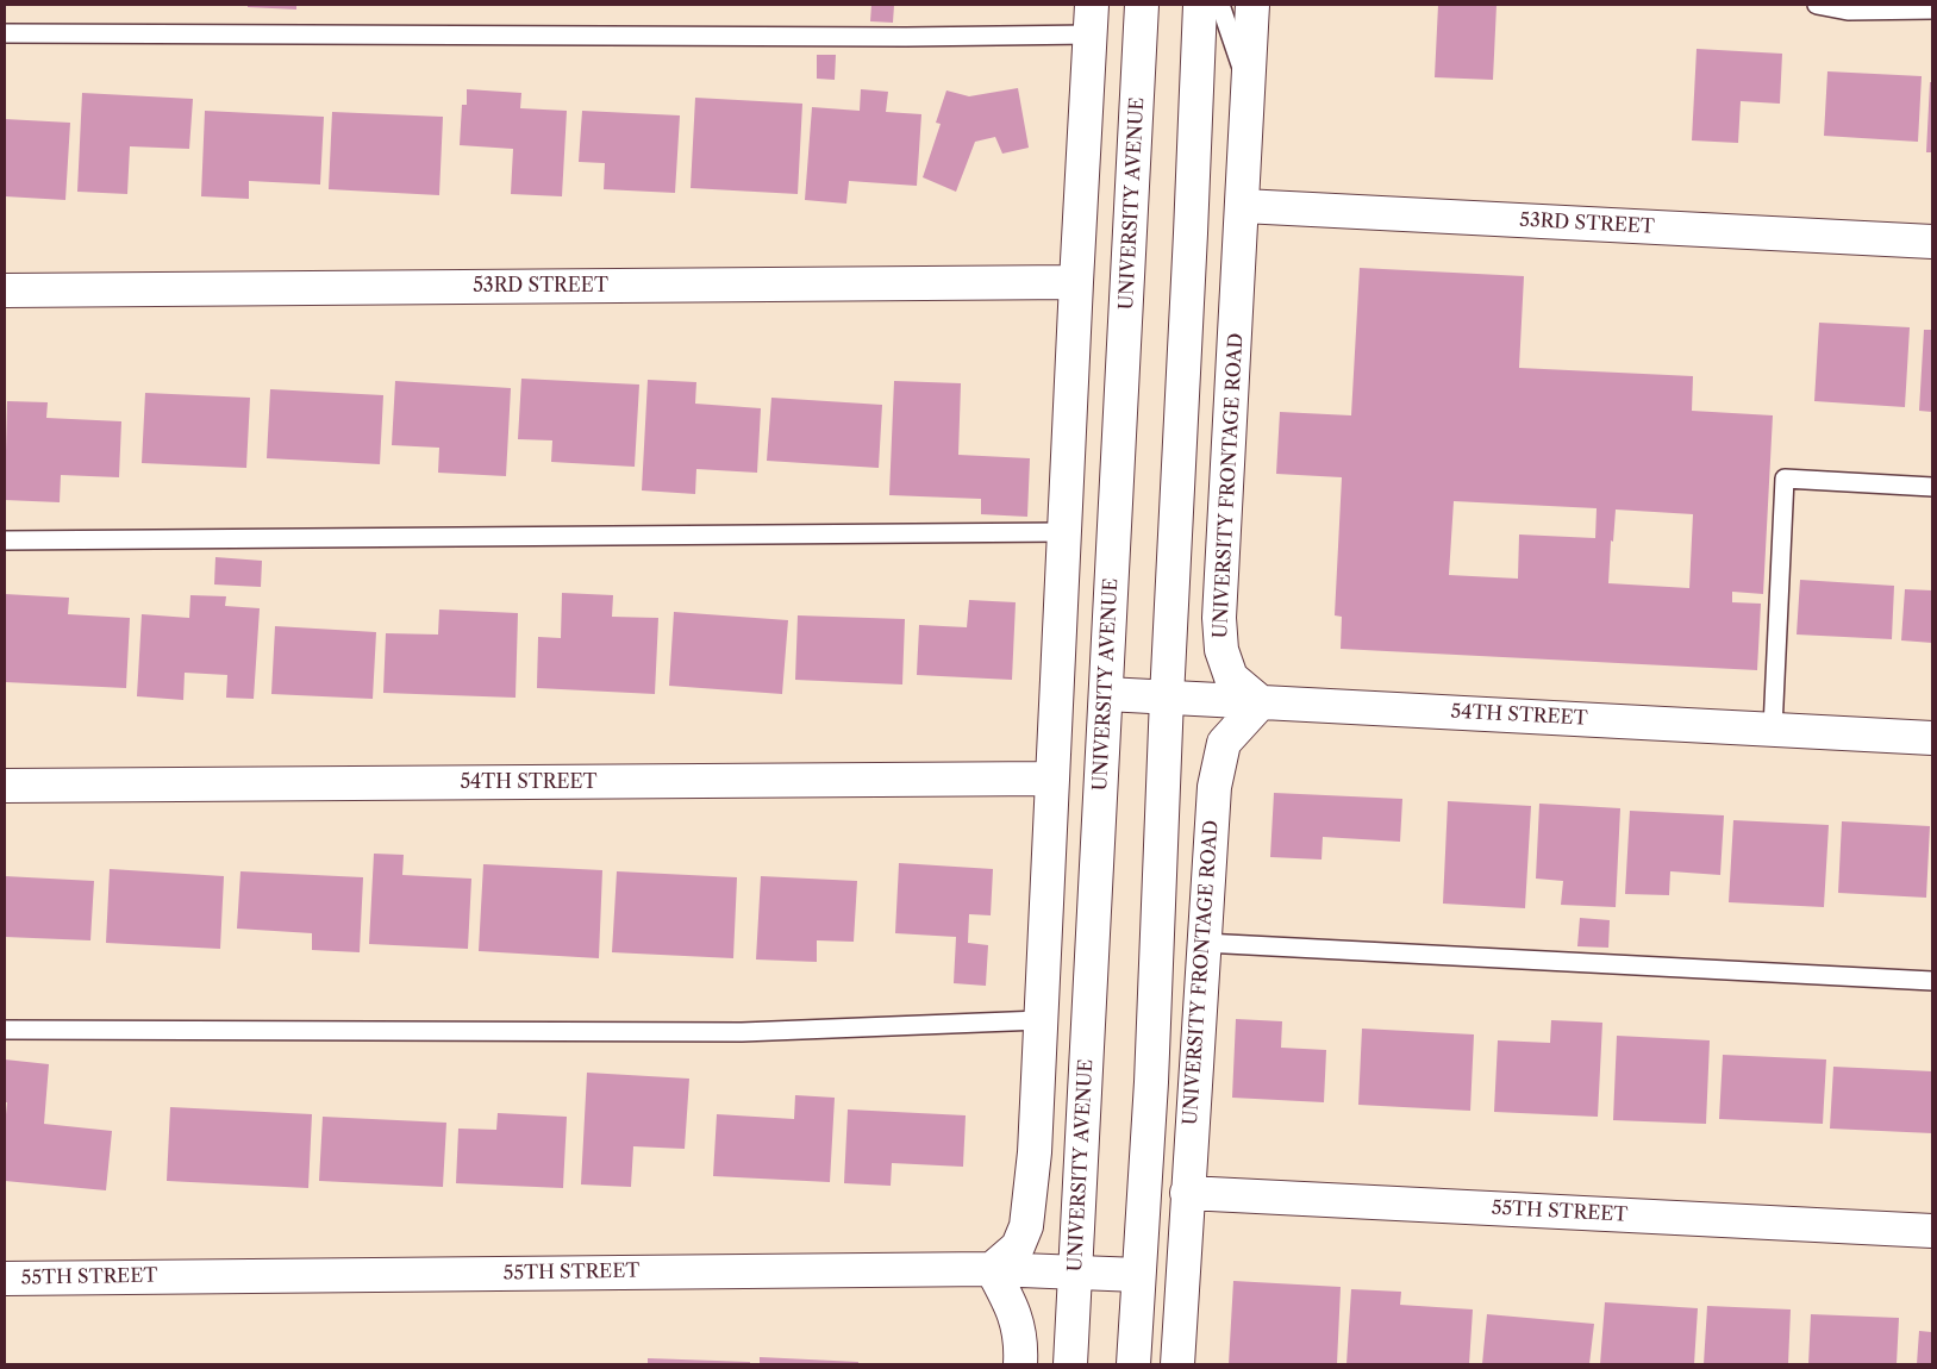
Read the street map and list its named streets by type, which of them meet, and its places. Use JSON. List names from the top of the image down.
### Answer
{
  "streets": {
    "street": [
      "UNIVERSITY AVENUE",
      "53RD STREET",
      "UNIVERSITY FRONTAGE ROAD",
      "54TH STREET",
      "55TH STREET"
    ]
  },
  "crossings": [
    ["UNIVERSITY AVENUE", "54TH STREET"],
    ["UNIVERSITY AVENUE", "55TH STREET"],
    ["53RD STREET", "UNIVERSITY FRONTAGE ROAD"],
    ["UNIVERSITY FRONTAGE ROAD", "54TH STREET"],
    ["UNIVERSITY FRONTAGE ROAD", "55TH STREET"]
  ]
}
